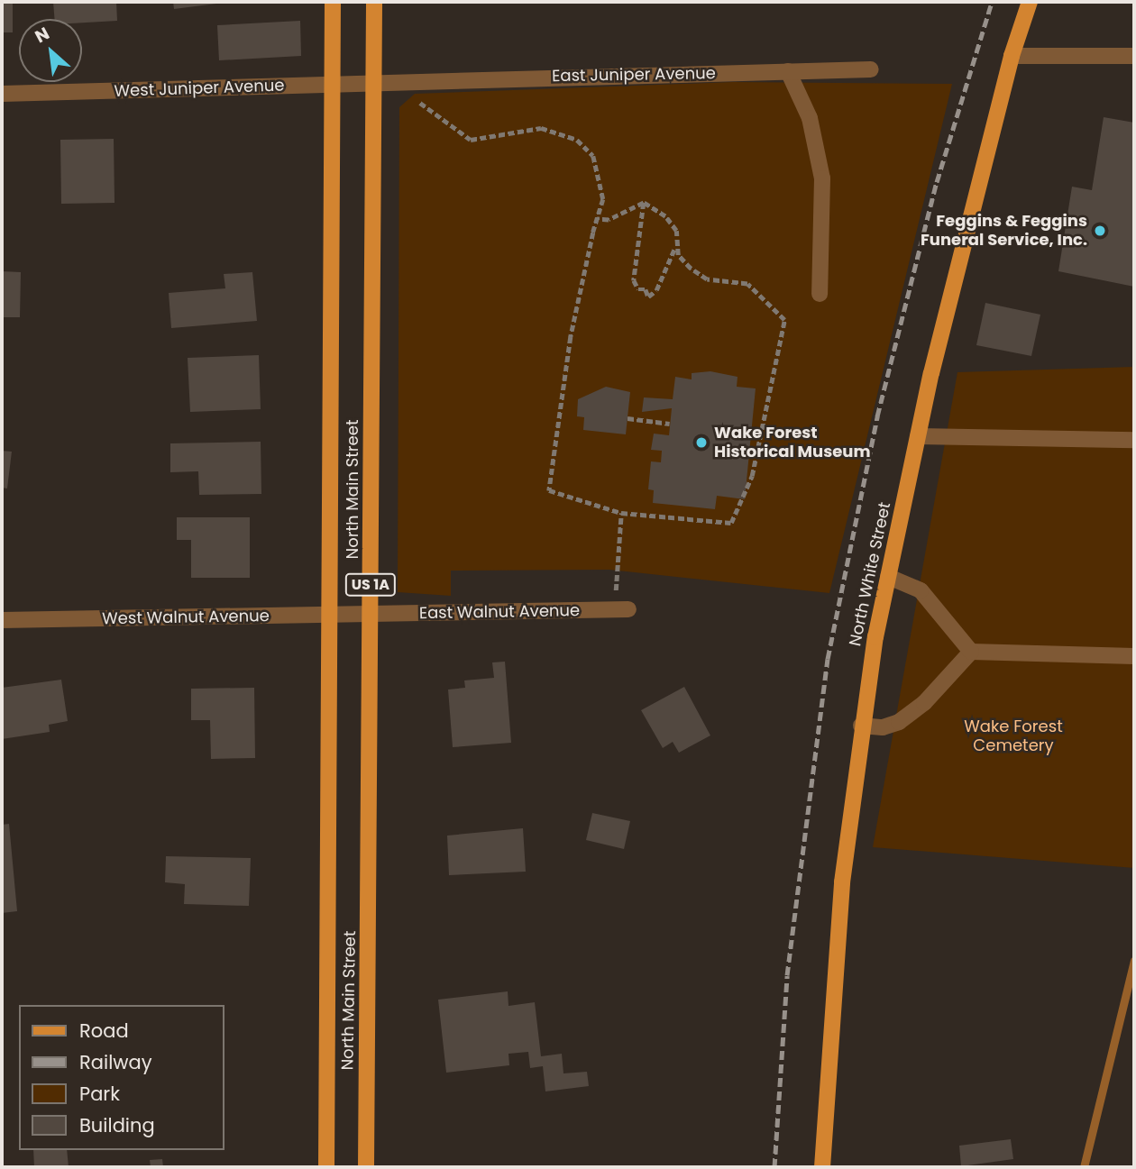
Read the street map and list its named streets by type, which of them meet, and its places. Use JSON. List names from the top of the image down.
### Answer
{
  "streets": {
    "main road": ["North Main Street", "North White Street", "US 1A"],
    "street": [
      "East Juniper Avenue",
      "West Juniper Avenue",
      "East Walnut Avenue",
      "West Walnut Avenue"
    ]
  },
  "crossings": [
    ["East Juniper Avenue", "West Juniper Avenue"],
    ["West Juniper Avenue", "North Main Street"],
    ["North Main Street", "East Walnut Avenue"],
    ["North Main Street", "West Walnut Avenue"],
    ["East Walnut Avenue", "West Walnut Avenue"]
  ],
  "parks": ["Wake Forest Cemetery"],
  "places": ["Feggins & Feggins Funeral Service, Inc.", "Wake Forest Historical Museum"],
  "legend": [
    "Road",
    "Railway",
    "Park",
    "Building"
  ],
  "north": "top left"
}
